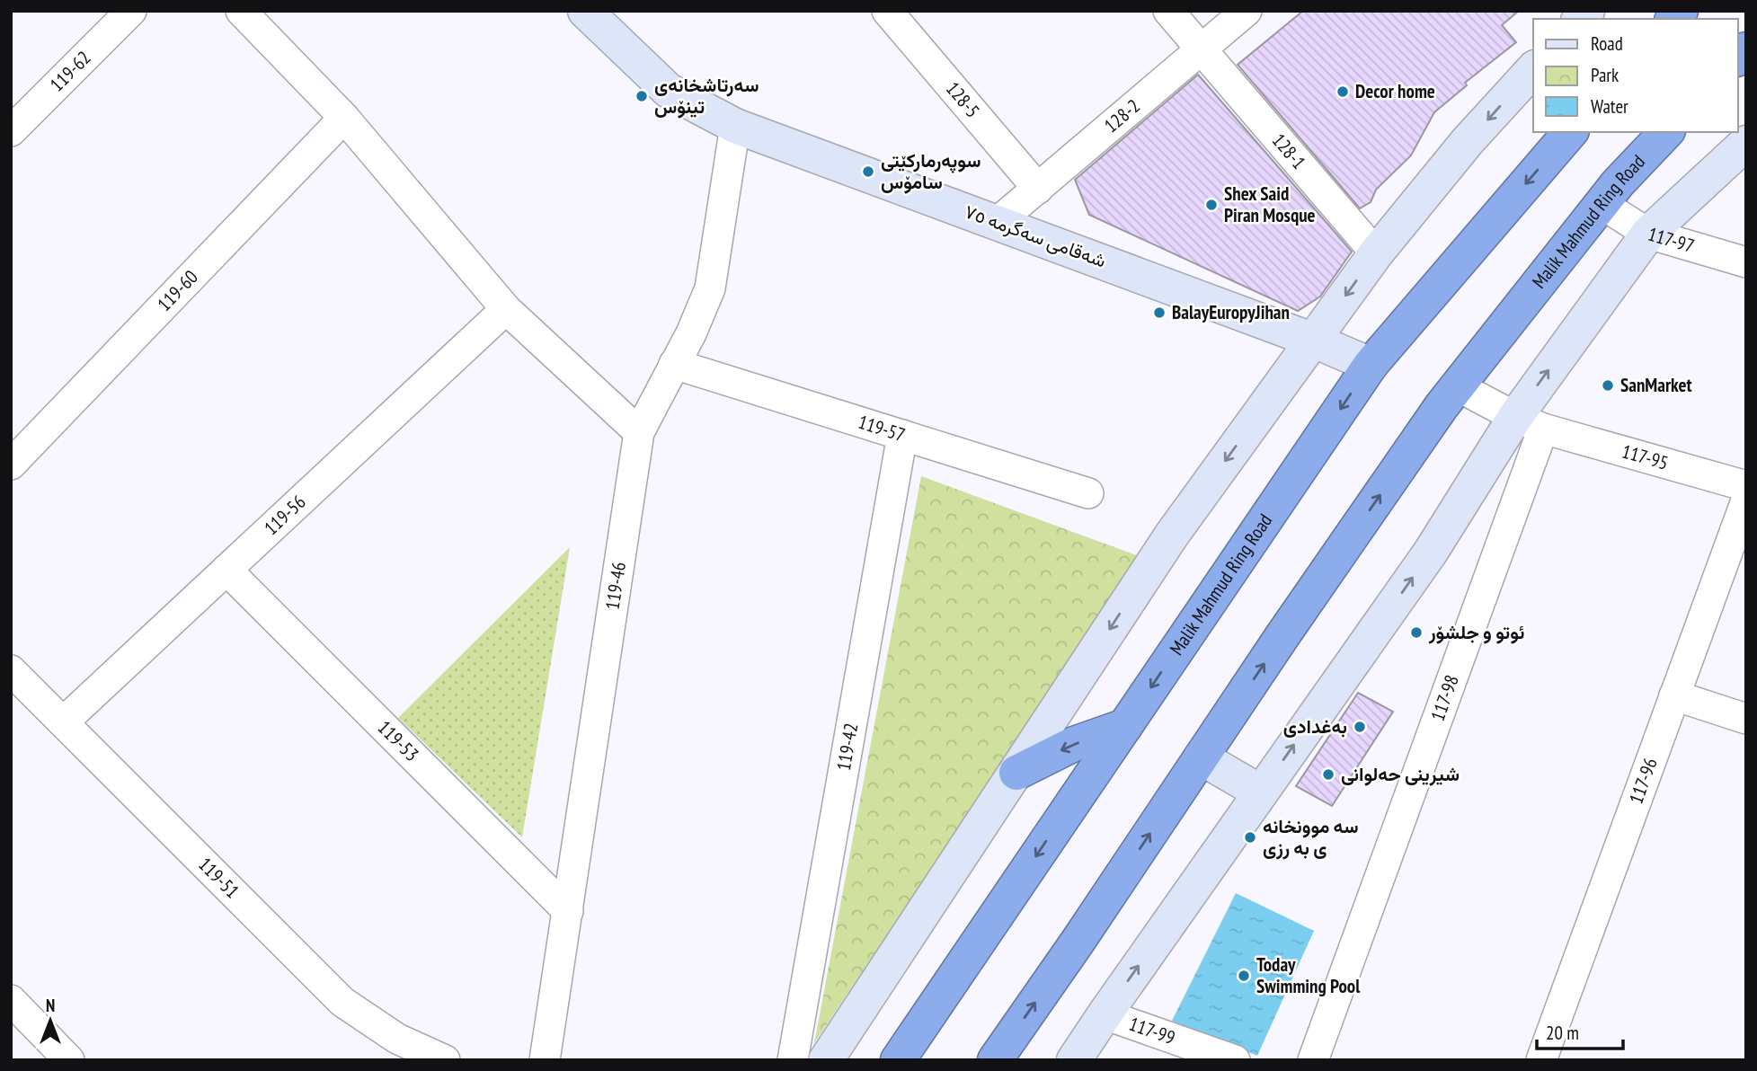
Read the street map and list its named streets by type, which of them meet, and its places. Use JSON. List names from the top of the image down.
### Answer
{
  "streets": {
    "highway": ["Malik Mahmud Ring Road"],
    "main road": ["شەقامی سەگرمە ٧٥"],
    "street": [
      "119-62",
      "128-5",
      "128-2",
      "128-1",
      "117-97",
      "119-60",
      "119-57",
      "117-95",
      "119-56",
      "119-46",
      "117-98",
      "119-53",
      "119-42",
      "117-96",
      "119-51",
      "117-99"
    ]
  },
  "crossings": [
    ["128-5", "128-2"],
    ["128-2", "128-1"],
    ["128-2", "شەقامی سەگرمە ٧٥"],
    ["Malik Mahmud Ring Road", "شەقامی سەگرمە ٧٥"],
    ["Malik Mahmud Ring Road", "117-97"],
    ["شەقامی سەگرمە ٧٥", "119-46"],
    ["119-57", "119-46"],
    ["119-57", "119-42"],
    ["117-95", "117-98"],
    ["119-56", "119-53"],
    ["119-56", "119-51"],
    ["119-46", "119-53"]
  ],
  "places": [
    "Decor home",
    "سەرتاشخانەی تینۆس",
    "سوپەرمارکێتی سامۆس",
    "Shex Said Piran Mosque",
    "BalayEuropyJihan",
    "SanMarket",
    "ئوتو و جلشۆر",
    "بەغدادی",
    "شیرینی ‌حەلوانی",
    "سه موونخانه ی به رزی",
    "Today Swimming Pool"
  ],
  "legend": ["Road", "Park", "Water"],
  "scale_bar": "20 m",
  "north": "top"
}
